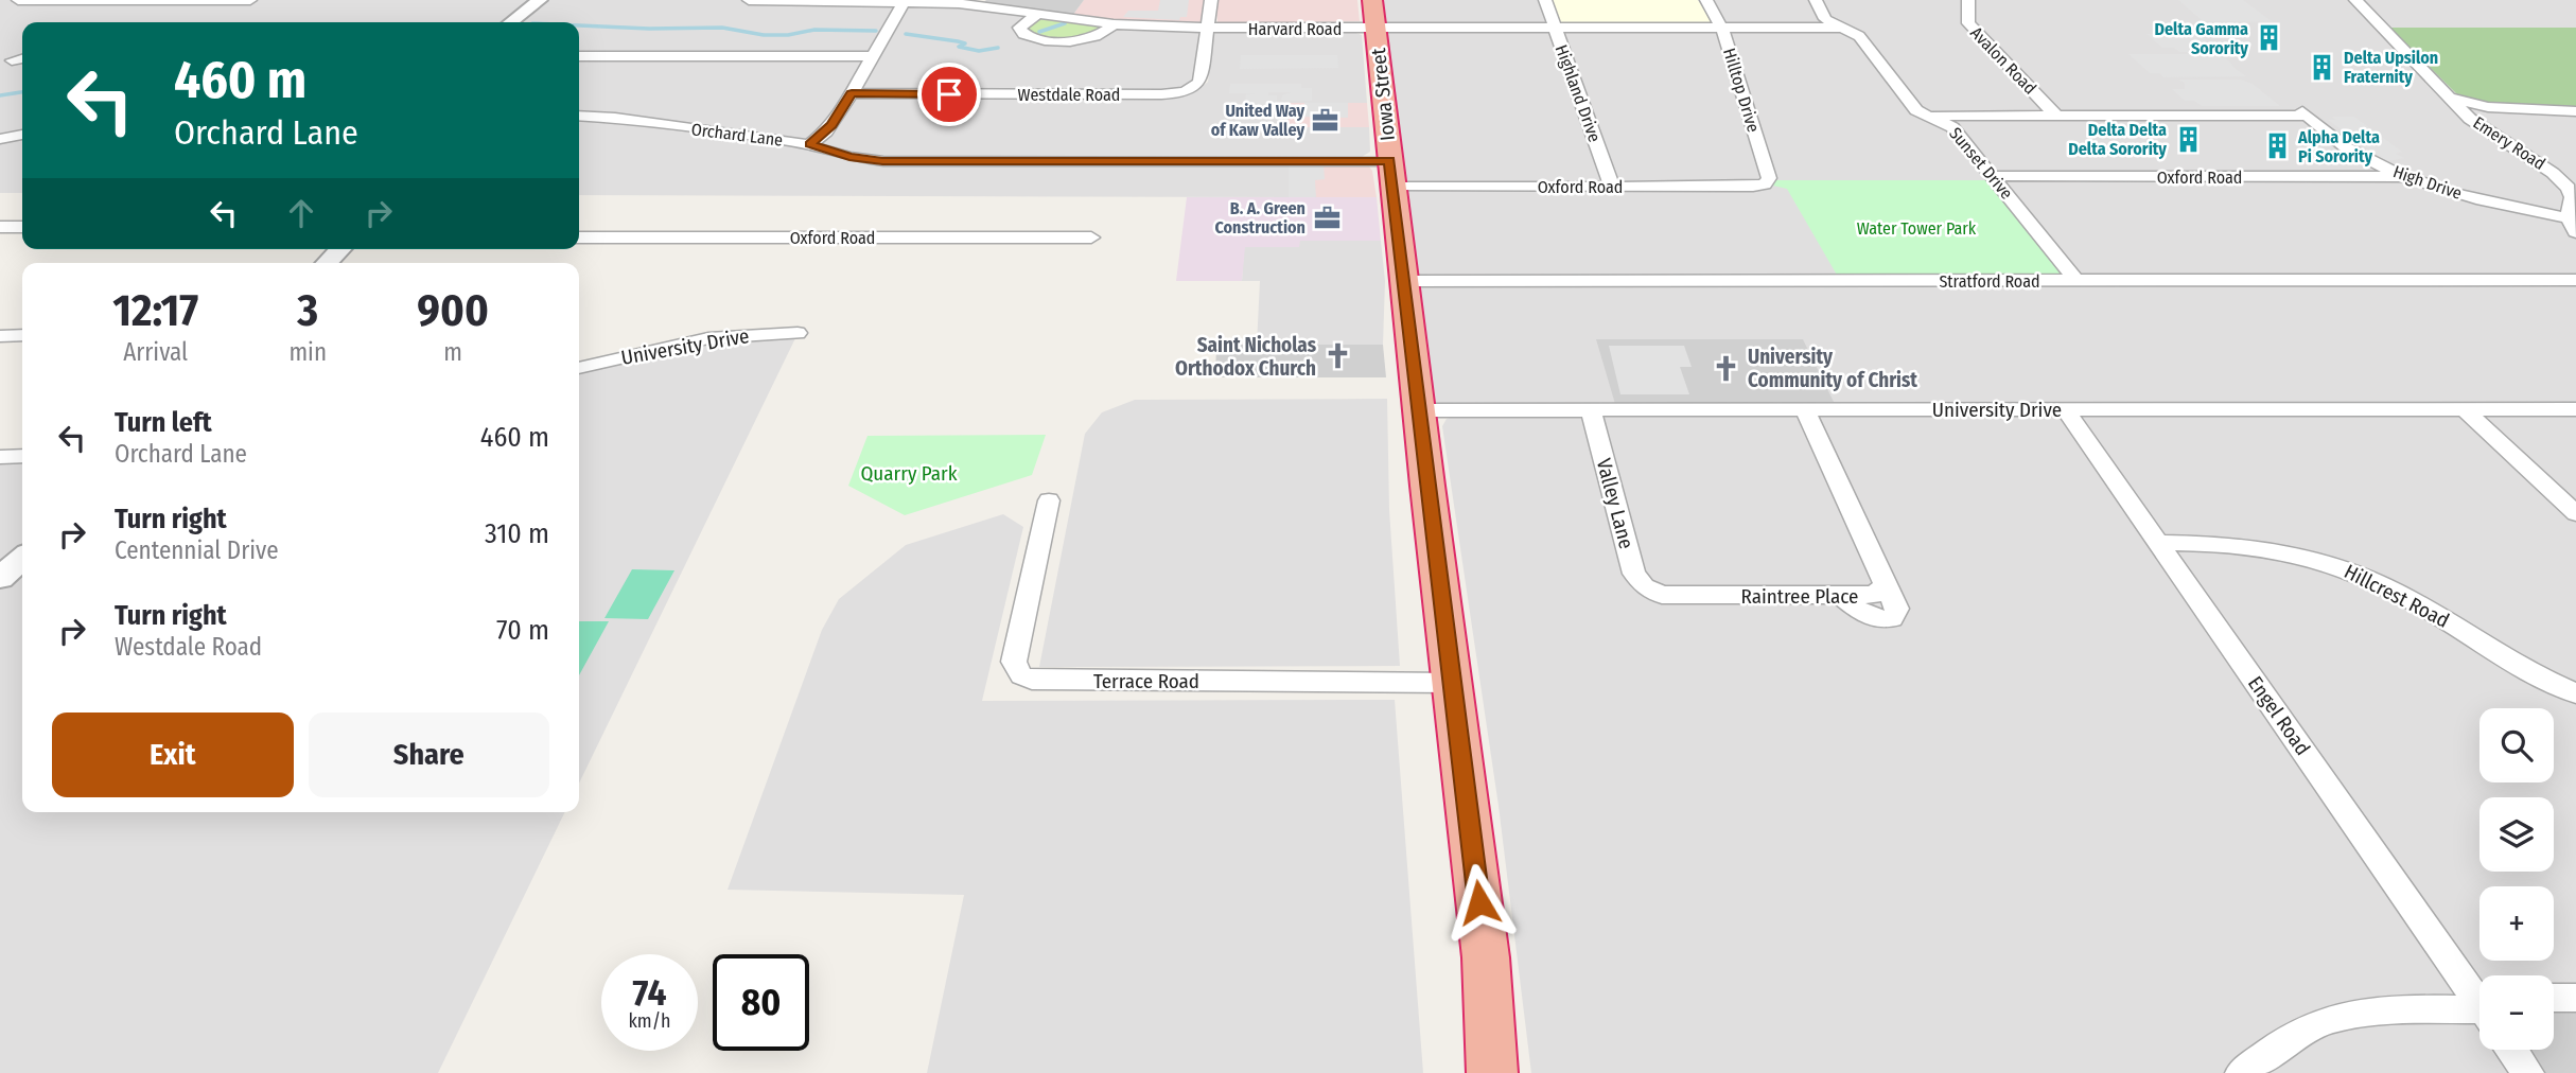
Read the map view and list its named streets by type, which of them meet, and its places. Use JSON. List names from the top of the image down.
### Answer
{
  "streets": {
    "highway": ["Iowa Street"],
    "street": [
      "Harvard Road",
      "Avalon Road",
      "Hilltop Drive",
      "Highland Drive",
      "Westdale Road",
      "Orchard Lane",
      "Emery Road",
      "Sunset Drive",
      "Oxford Road",
      "High Drive",
      "Stratford Road",
      "University Drive",
      "Valley Lane",
      "Raintree Place",
      "Hillcrest Road",
      "Terrace Road",
      "Engel Road"
    ]
  },
  "crossings": [
    ["Harvard Road", "Hilltop Drive"],
    ["Harvard Road", "Highland Drive"],
    ["Harvard Road", "Westdale Road"],
    ["Harvard Road", "Iowa Street"],
    ["Harvard Road", "Sunset Drive"],
    ["Avalon Road", "High Drive"],
    ["Hilltop Drive", "Oxford Road"],
    ["Highland Drive", "Oxford Road"],
    ["Iowa Street", "Orchard Lane"],
    ["Iowa Street", "Oxford Road"],
    ["Iowa Street", "Stratford Road"],
    ["Iowa Street", "University Drive"],
    ["Iowa Street", "Terrace Road"],
    ["Orchard Lane", "Oxford Road"],
    ["Emery Road", "High Drive"],
    ["Sunset Drive", "Oxford Road"],
    ["Sunset Drive", "Stratford Road"],
    ["Oxford Road", "High Drive"],
    ["University Drive", "Valley Lane"],
    ["University Drive", "Raintree Place"],
    ["University Drive", "Engel Road"],
    ["Valley Lane", "Raintree Place"],
    ["Hillcrest Road", "Engel Road"]
  ],
  "parks": ["Water Tower Park", "Quarry Park"],
  "places": {
    "building": [
      "Delta Gamma Sorority",
      "Delta Upsilon Fraternity",
      "Delta Delta Delta Sorority",
      "Alpha Delta Pi Sorority"
    ],
    "office": ["United Way of Kaw Valley", "B. A. Green Construction"],
    "church": ["Saint Nicholas Orthodox Church", "University Community of Christ"]
  },
  "page": {
    "turn": ["460 m", "Orchard Lane"],
    "eta": [
      "12:17",
      "Arrival",
      "3",
      "min",
      "900",
      "m"
    ],
    "list": [
      {
        "name": "Turn left",
        "note": "Orchard Lane",
        "value": "460 m"
      },
      {
        "name": "Turn right",
        "note": "Centennial Drive",
        "value": "310 m"
      },
      {
        "name": "Turn right",
        "note": "Westdale Road",
        "value": "70 m"
      }
    ],
    "buttons": ["Exit", "Share"],
    "map_buttons": ["+", "−"],
    "speed": "74 km/h",
    "limit": "80"
  }
}
